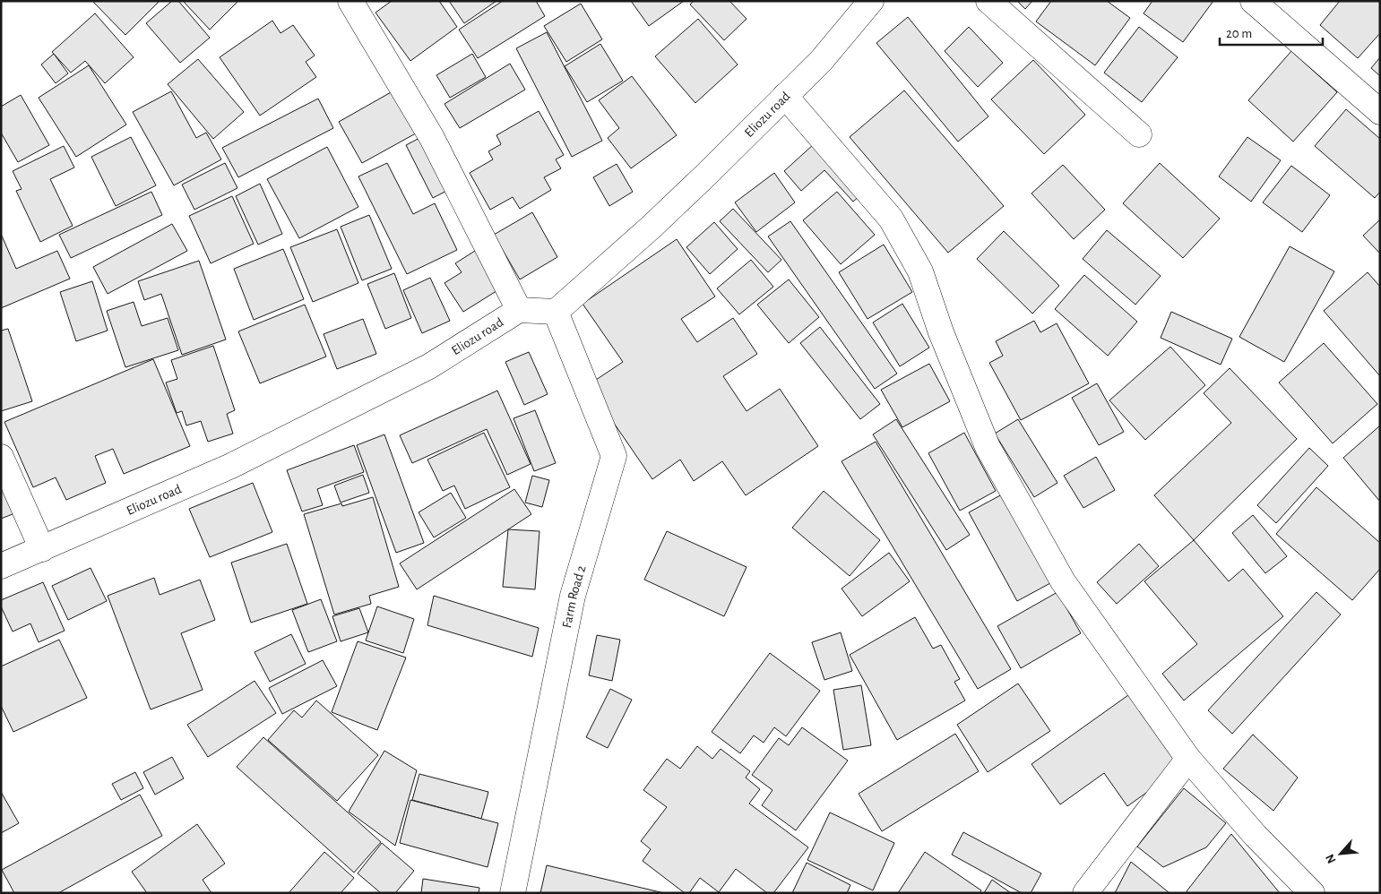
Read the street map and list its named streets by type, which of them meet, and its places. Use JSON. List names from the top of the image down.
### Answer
{
  "streets": {
    "street": ["Eliozu road", "Farm Road 2"]
  },
  "crossings": [
    ["Eliozu road", "Farm Road 2"]
  ],
  "scale_bar": "20 m",
  "north": "bottom left"
}
